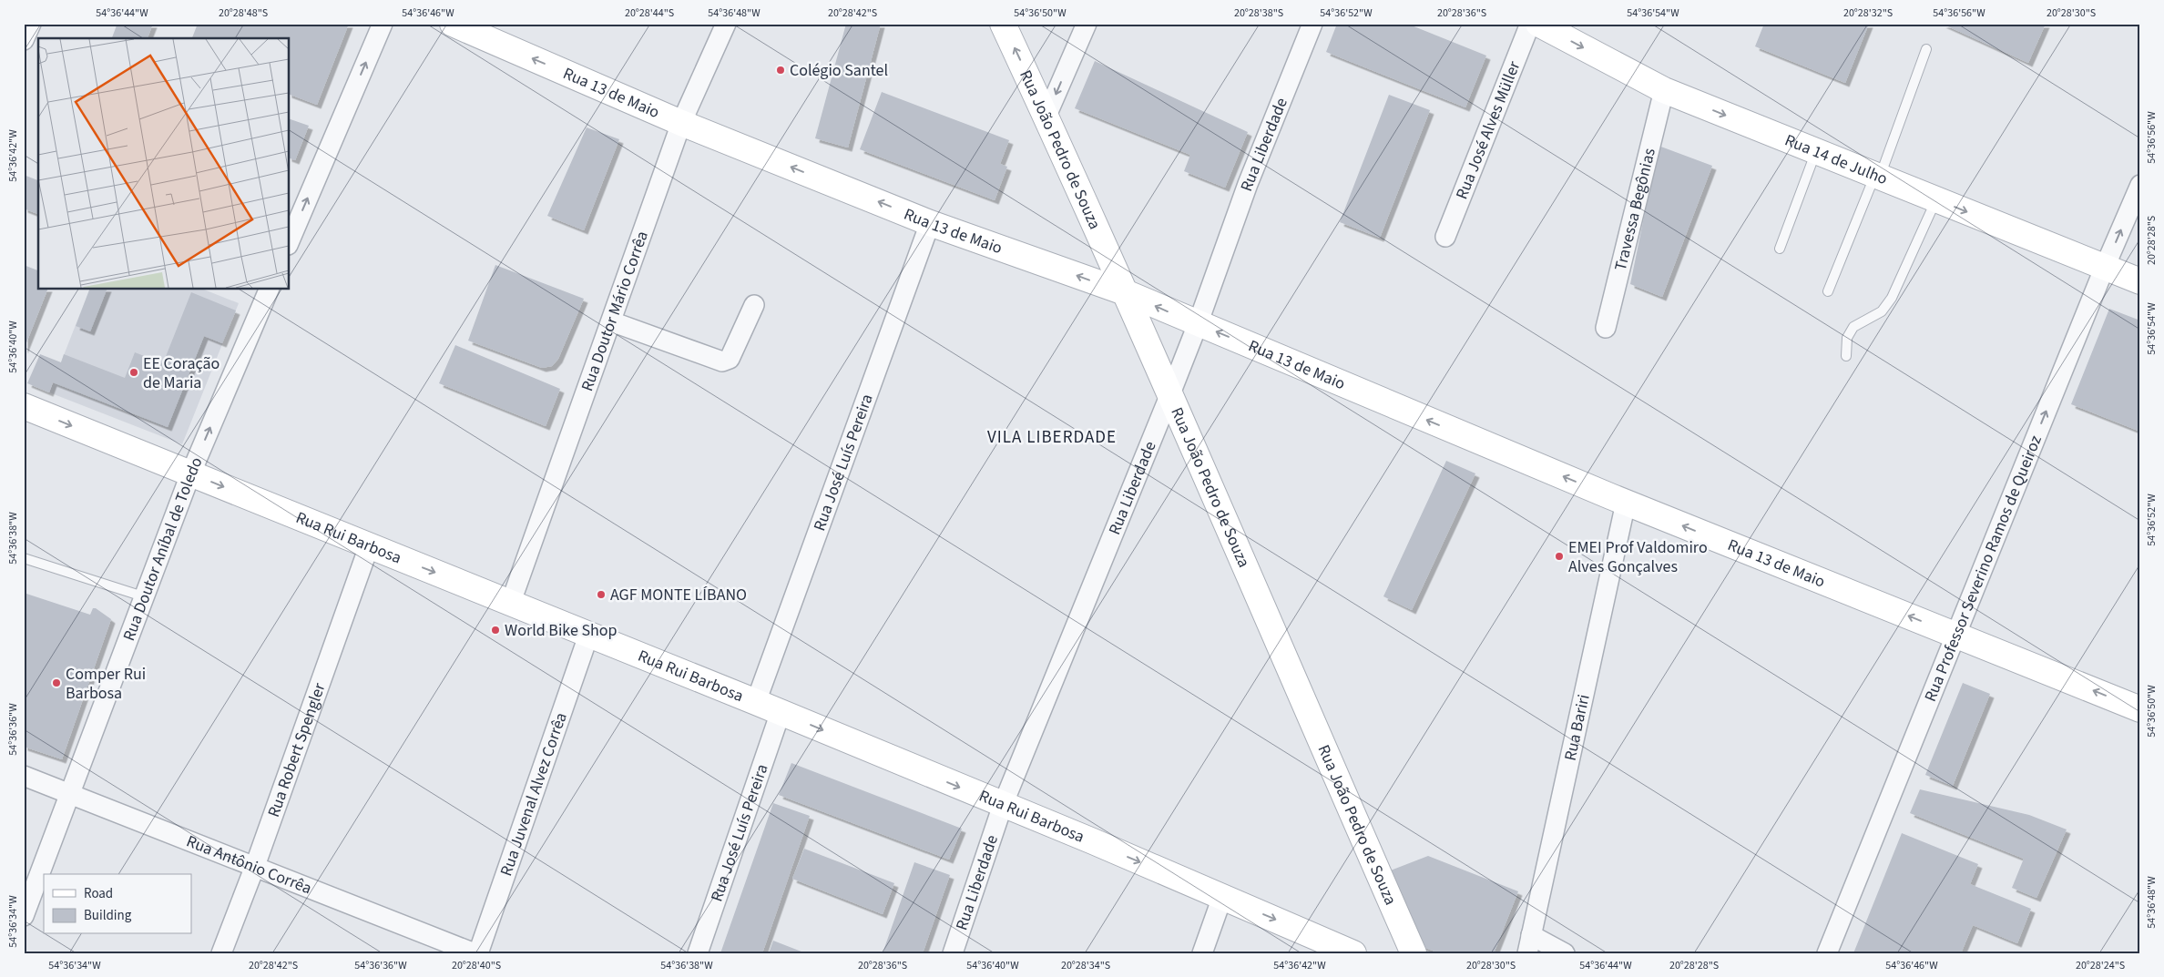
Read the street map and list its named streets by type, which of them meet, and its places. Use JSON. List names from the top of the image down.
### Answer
{
  "streets": {
    "street": [
      "Rua 13 de Maio",
      "Rua José Alves Müller",
      "Rua Liberdade",
      "Rua João Pedro de Souza",
      "Rua 14 de Julho",
      "Travessa Begônias",
      "Rua Doutor Mário Corrêa",
      "Rua José Luís Pereira",
      "Rua Rui Barbosa",
      "Rua Doutor Aníbal de Toledo",
      "Rua Professor Severino Ramos de Queiroz",
      "Rua Bariri",
      "Rua Robert Spengler",
      "Rua Juvenal Alvez Corrêa",
      "Rua Antônio Corrêa"
    ]
  },
  "crossings": [
    ["Rua 13 de Maio", "Rua Liberdade"],
    ["Rua 13 de Maio", "Rua João Pedro de Souza"],
    ["Rua 13 de Maio", "Rua Doutor Mário Corrêa"],
    ["Rua 13 de Maio", "Rua José Luís Pereira"],
    ["Rua 13 de Maio", "Rua Professor Severino Ramos de Queiroz"],
    ["Rua 13 de Maio", "Rua Bariri"],
    ["Rua Liberdade", "Rua João Pedro de Souza"],
    ["Rua Liberdade", "Rua Rui Barbosa"],
    ["Rua 14 de Julho", "Travessa Begônias"],
    ["Rua 14 de Julho", "Rua Professor Severino Ramos de Queiroz"],
    ["Rua Doutor Mário Corrêa", "Rua Rui Barbosa"],
    ["Rua José Luís Pereira", "Rua Rui Barbosa"],
    ["Rua Rui Barbosa", "Rua Doutor Aníbal de Toledo"],
    ["Rua Rui Barbosa", "Rua Robert Spengler"],
    ["Rua Rui Barbosa", "Rua Juvenal Alvez Corrêa"],
    ["Rua Doutor Aníbal de Toledo", "Rua Antônio Corrêa"],
    ["Rua Robert Spengler", "Rua Antônio Corrêa"],
    ["Rua Juvenal Alvez Corrêa", "Rua Antônio Corrêa"]
  ],
  "one_way": [
    "Rua 13 de Maio",
    "Rua 14 de Julho",
    "Rua Rui Barbosa",
    "Rua Professor Severino Ramos de Queiroz"
  ],
  "districts": ["VILA LIBERDADE"],
  "places": [
    "Colégio Santel",
    "EE Coração de Maria",
    "EMEI Prof Valdomiro Alves Gonçalves",
    "AGF MONTE LÍBANO",
    "World Bike Shop",
    "Comper Rui Barbosa"
  ],
  "legend": ["Road", "Building"],
  "coordinates": [
    "54°36'44\"W",
    "20°28'48\"S",
    "54°36'46\"W",
    "20°28'44\"S",
    "54°36'48\"W",
    "20°28'42\"S",
    "54°36'50\"W",
    "20°28'38\"S",
    "54°36'52\"W",
    "20°28'36\"S",
    "54°36'54\"W",
    "20°28'32\"S",
    "54°36'56\"W",
    "20°28'30\"S",
    "54°36'42\"W",
    "20°28'28\"S",
    "54°36'40\"W",
    "54°36'38\"W",
    "54°36'36\"W",
    "54°36'34\"W",
    "20°28'40\"S",
    "20°28'34\"S",
    "20°28'24\"S"
  ]
}
